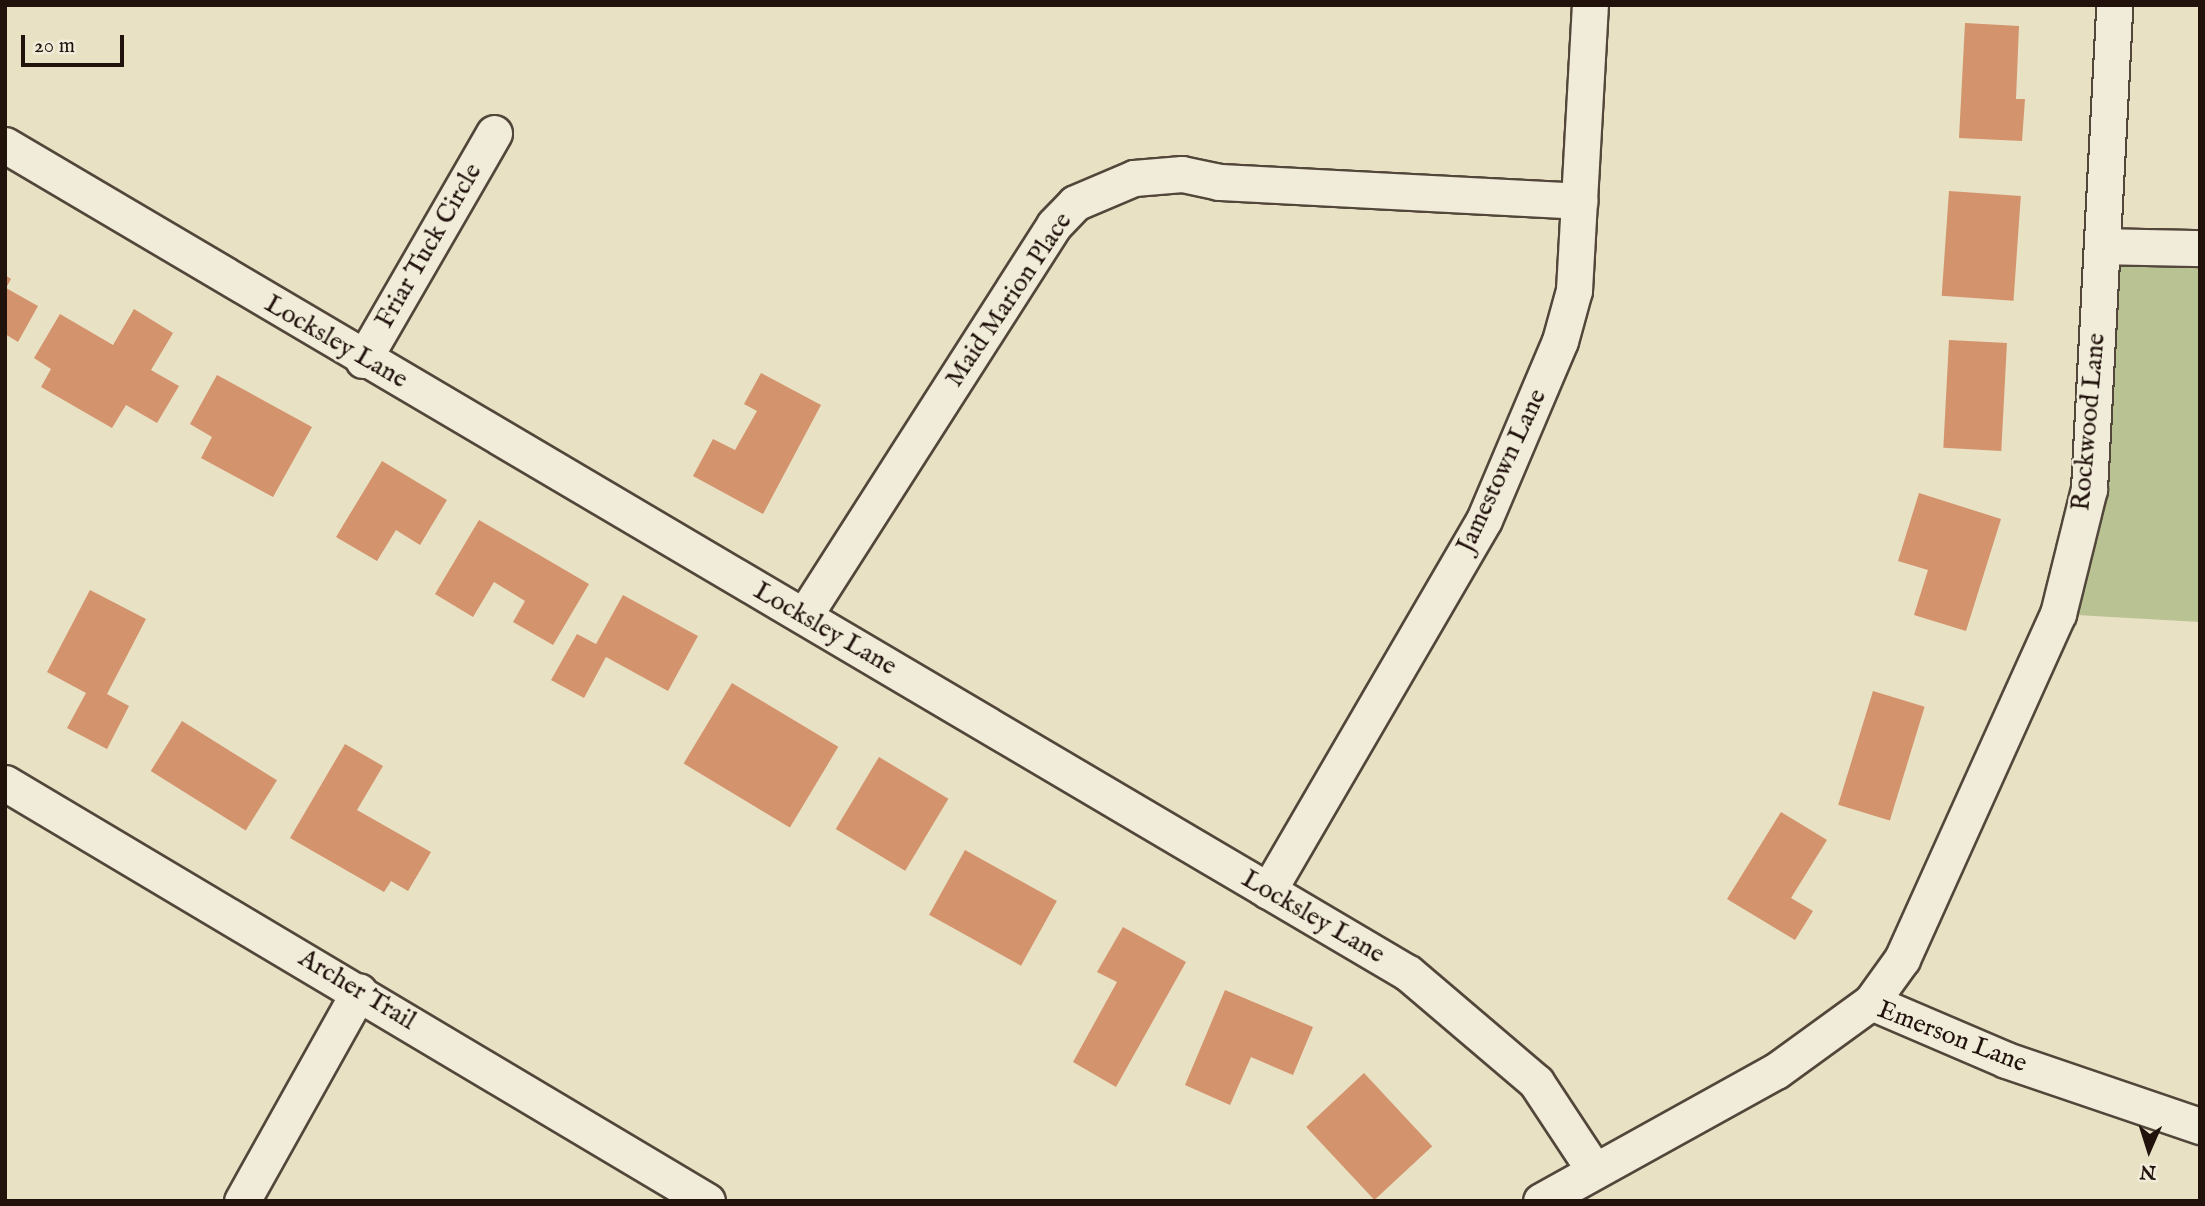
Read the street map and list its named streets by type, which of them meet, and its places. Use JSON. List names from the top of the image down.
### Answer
{
  "streets": {
    "street": [
      "Friar Tuck Circle",
      "Maid Marion Place",
      "Locksley Lane",
      "Rockwood Lane",
      "Jamestown Lane",
      "Archer Trail",
      "Emerson Lane"
    ]
  },
  "crossings": [
    ["Friar Tuck Circle", "Locksley Lane"],
    ["Maid Marion Place", "Locksley Lane"],
    ["Maid Marion Place", "Jamestown Lane"],
    ["Locksley Lane", "Jamestown Lane"],
    ["Locksley Lane", "Emerson Lane"],
    ["Rockwood Lane", "Emerson Lane"]
  ],
  "scale_bar": "20 m",
  "north": "bottom"
}
